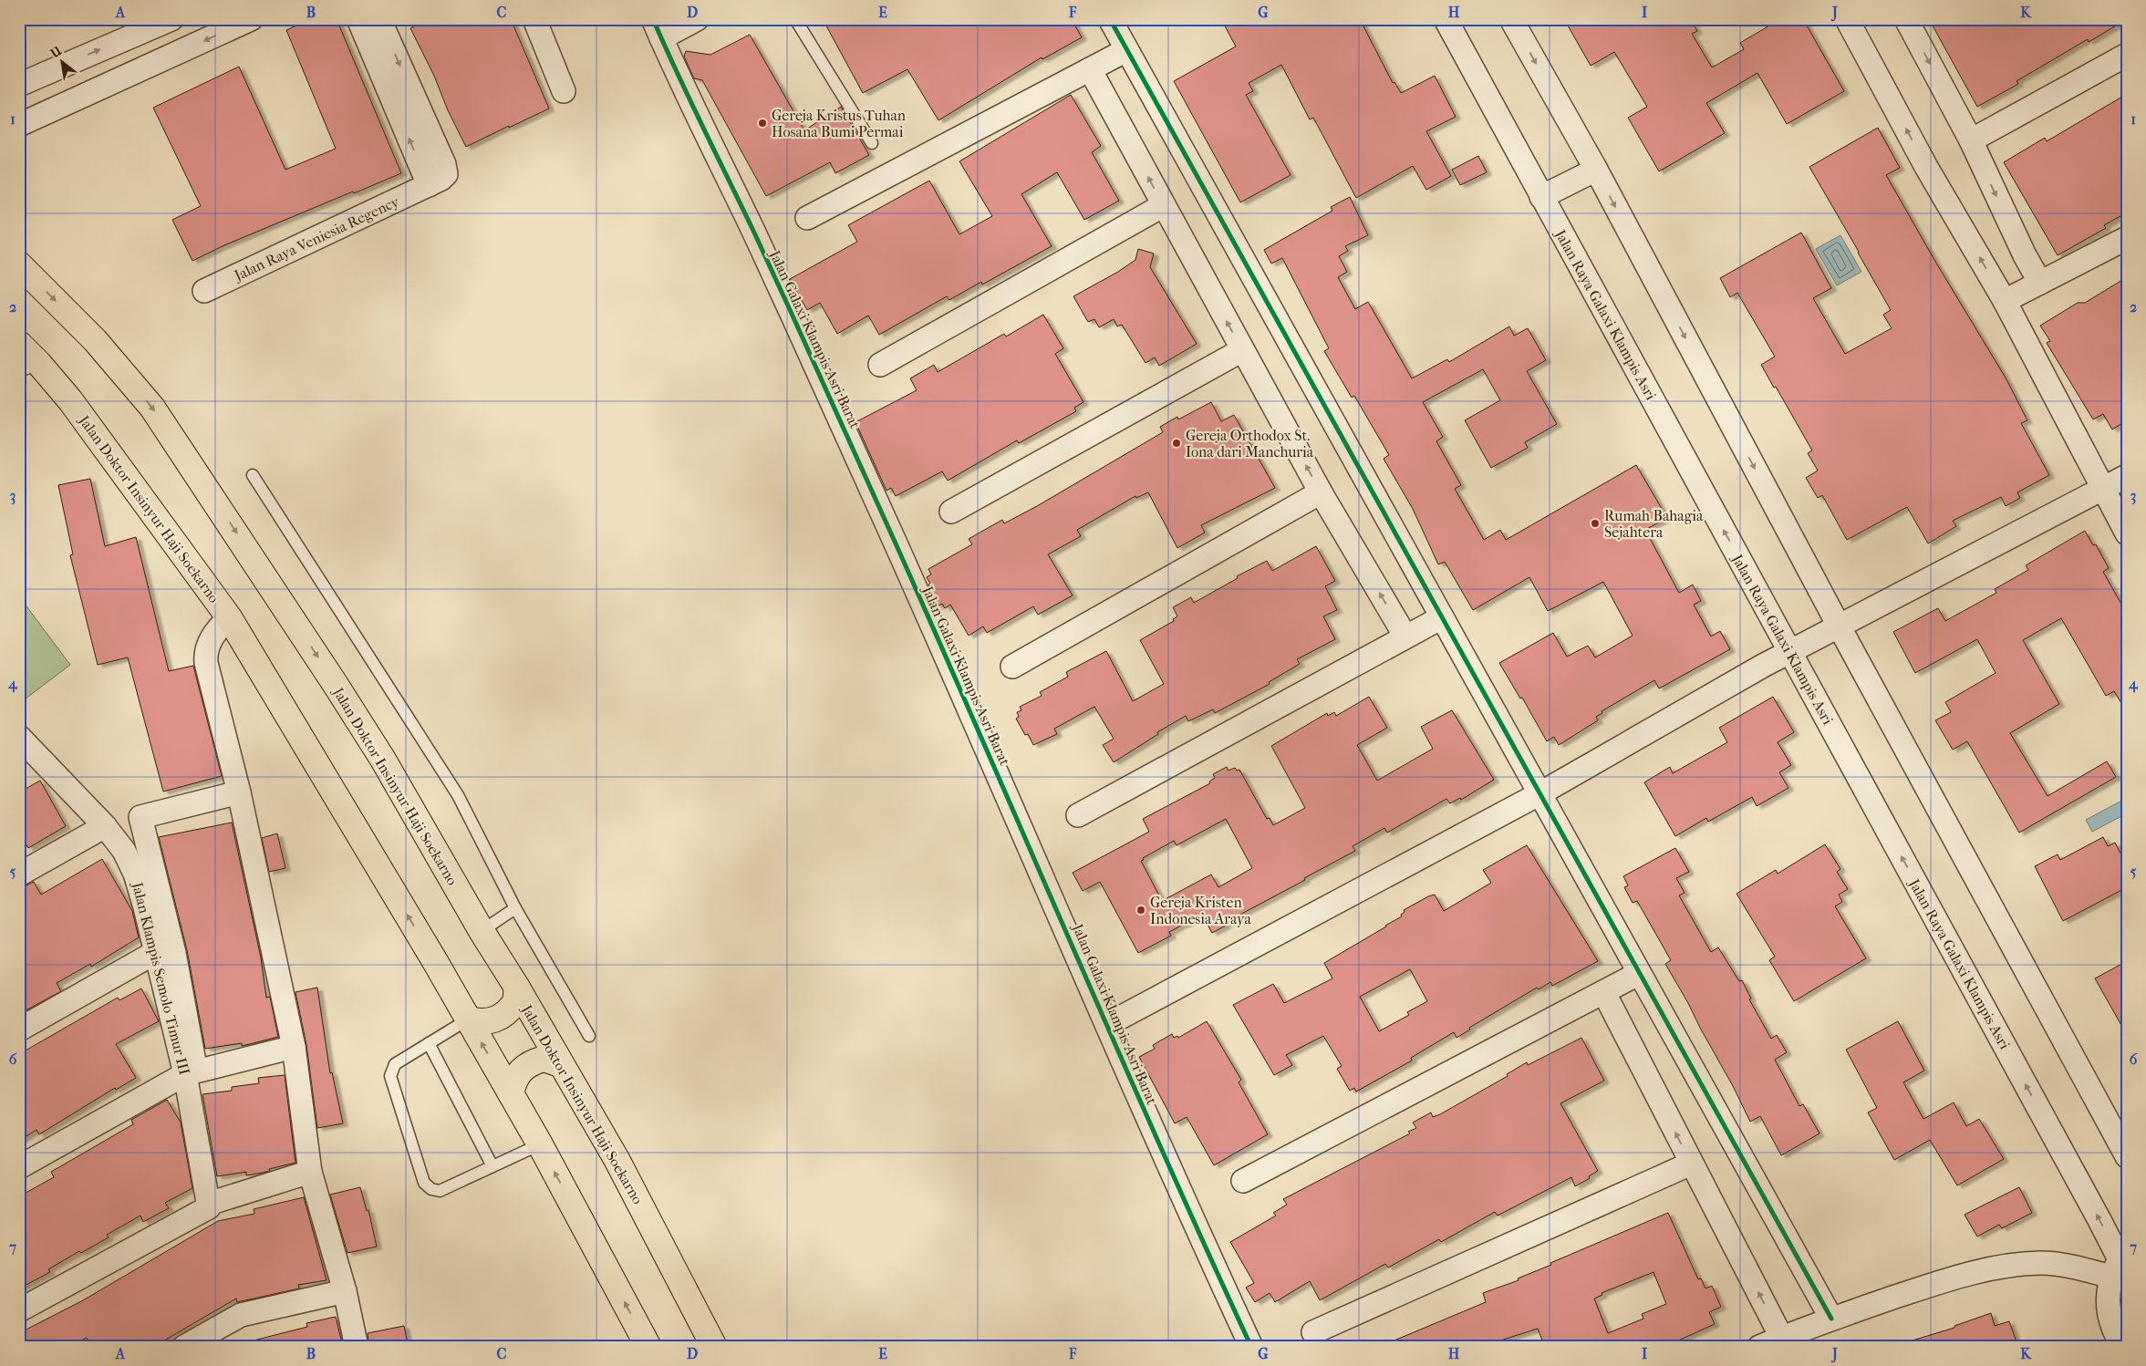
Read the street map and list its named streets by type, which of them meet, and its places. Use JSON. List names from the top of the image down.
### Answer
{
  "streets": {
    "main road": ["Jalan Doktor Insinyur Haji Soekarno"],
    "street": [
      "Jalan Raya Veniesia Regency",
      "Jalan Raya Galaxi Klampis Asri",
      "Jalan Galaxi Klampis Asri Barat",
      "Jalan Klampis Semolo Timur III"
    ]
  },
  "places": [
    "Gereja Kristus Tuhan Hosana Bumi Permai",
    "Gereja Orthodox St. Iona dari Manchuria",
    "Rumah Bahagia Sejahtera",
    "Gereja Kristen Indonesia Araya"
  ],
  "north": "top left",
  "grid": {
    "columns": [
      "A",
      "B",
      "C",
      "D",
      "E",
      "F",
      "G",
      "H",
      "I",
      "J",
      "K"
    ],
    "rows": [
      "1",
      "2",
      "3",
      "4",
      "5",
      "6",
      "7"
    ]
  }
}
